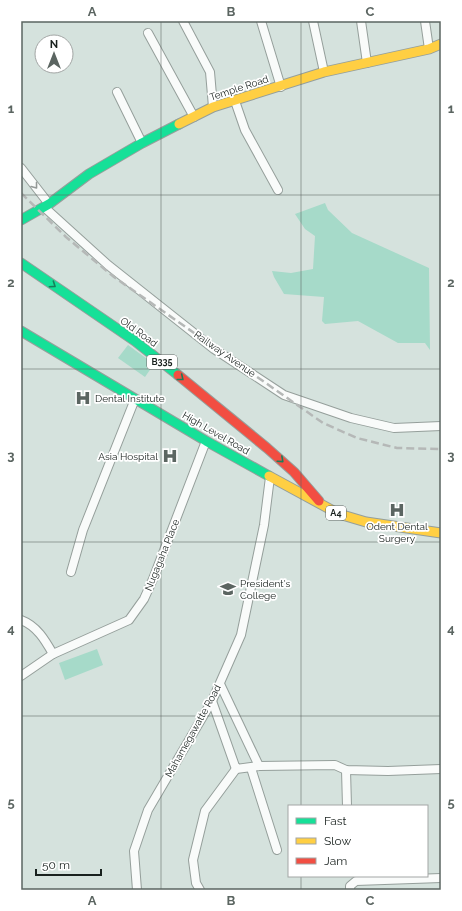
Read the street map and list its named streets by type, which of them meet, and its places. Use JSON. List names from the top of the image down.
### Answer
{
  "streets": {
    "main road": [
      "Temple Road",
      "Old Road",
      "B335",
      "High Level Road",
      "A4"
    ],
    "street": ["Railway Avenue", "Nugagaha Place", "Mahamegawatte Road"]
  },
  "crossings": [
    ["Temple Road", "Railway Avenue"],
    ["Old Road", "High Level Road"],
    ["High Level Road", "Nugagaha Place"],
    ["High Level Road", "Mahamegawatte Road"]
  ],
  "one_way": ["Old Road"],
  "places": {
    "hospital": ["Dental Institute", "Asia Hospital", "Odent Dental Surgery"],
    "school or university": ["President's College"]
  },
  "legend": ["Fast", "Slow", "Jam"],
  "scale_bar": "50 m",
  "north": "top",
  "grid": {
    "columns": ["A", "B", "C"],
    "rows": [
      "1",
      "2",
      "3",
      "4",
      "5"
    ]
  }
}
